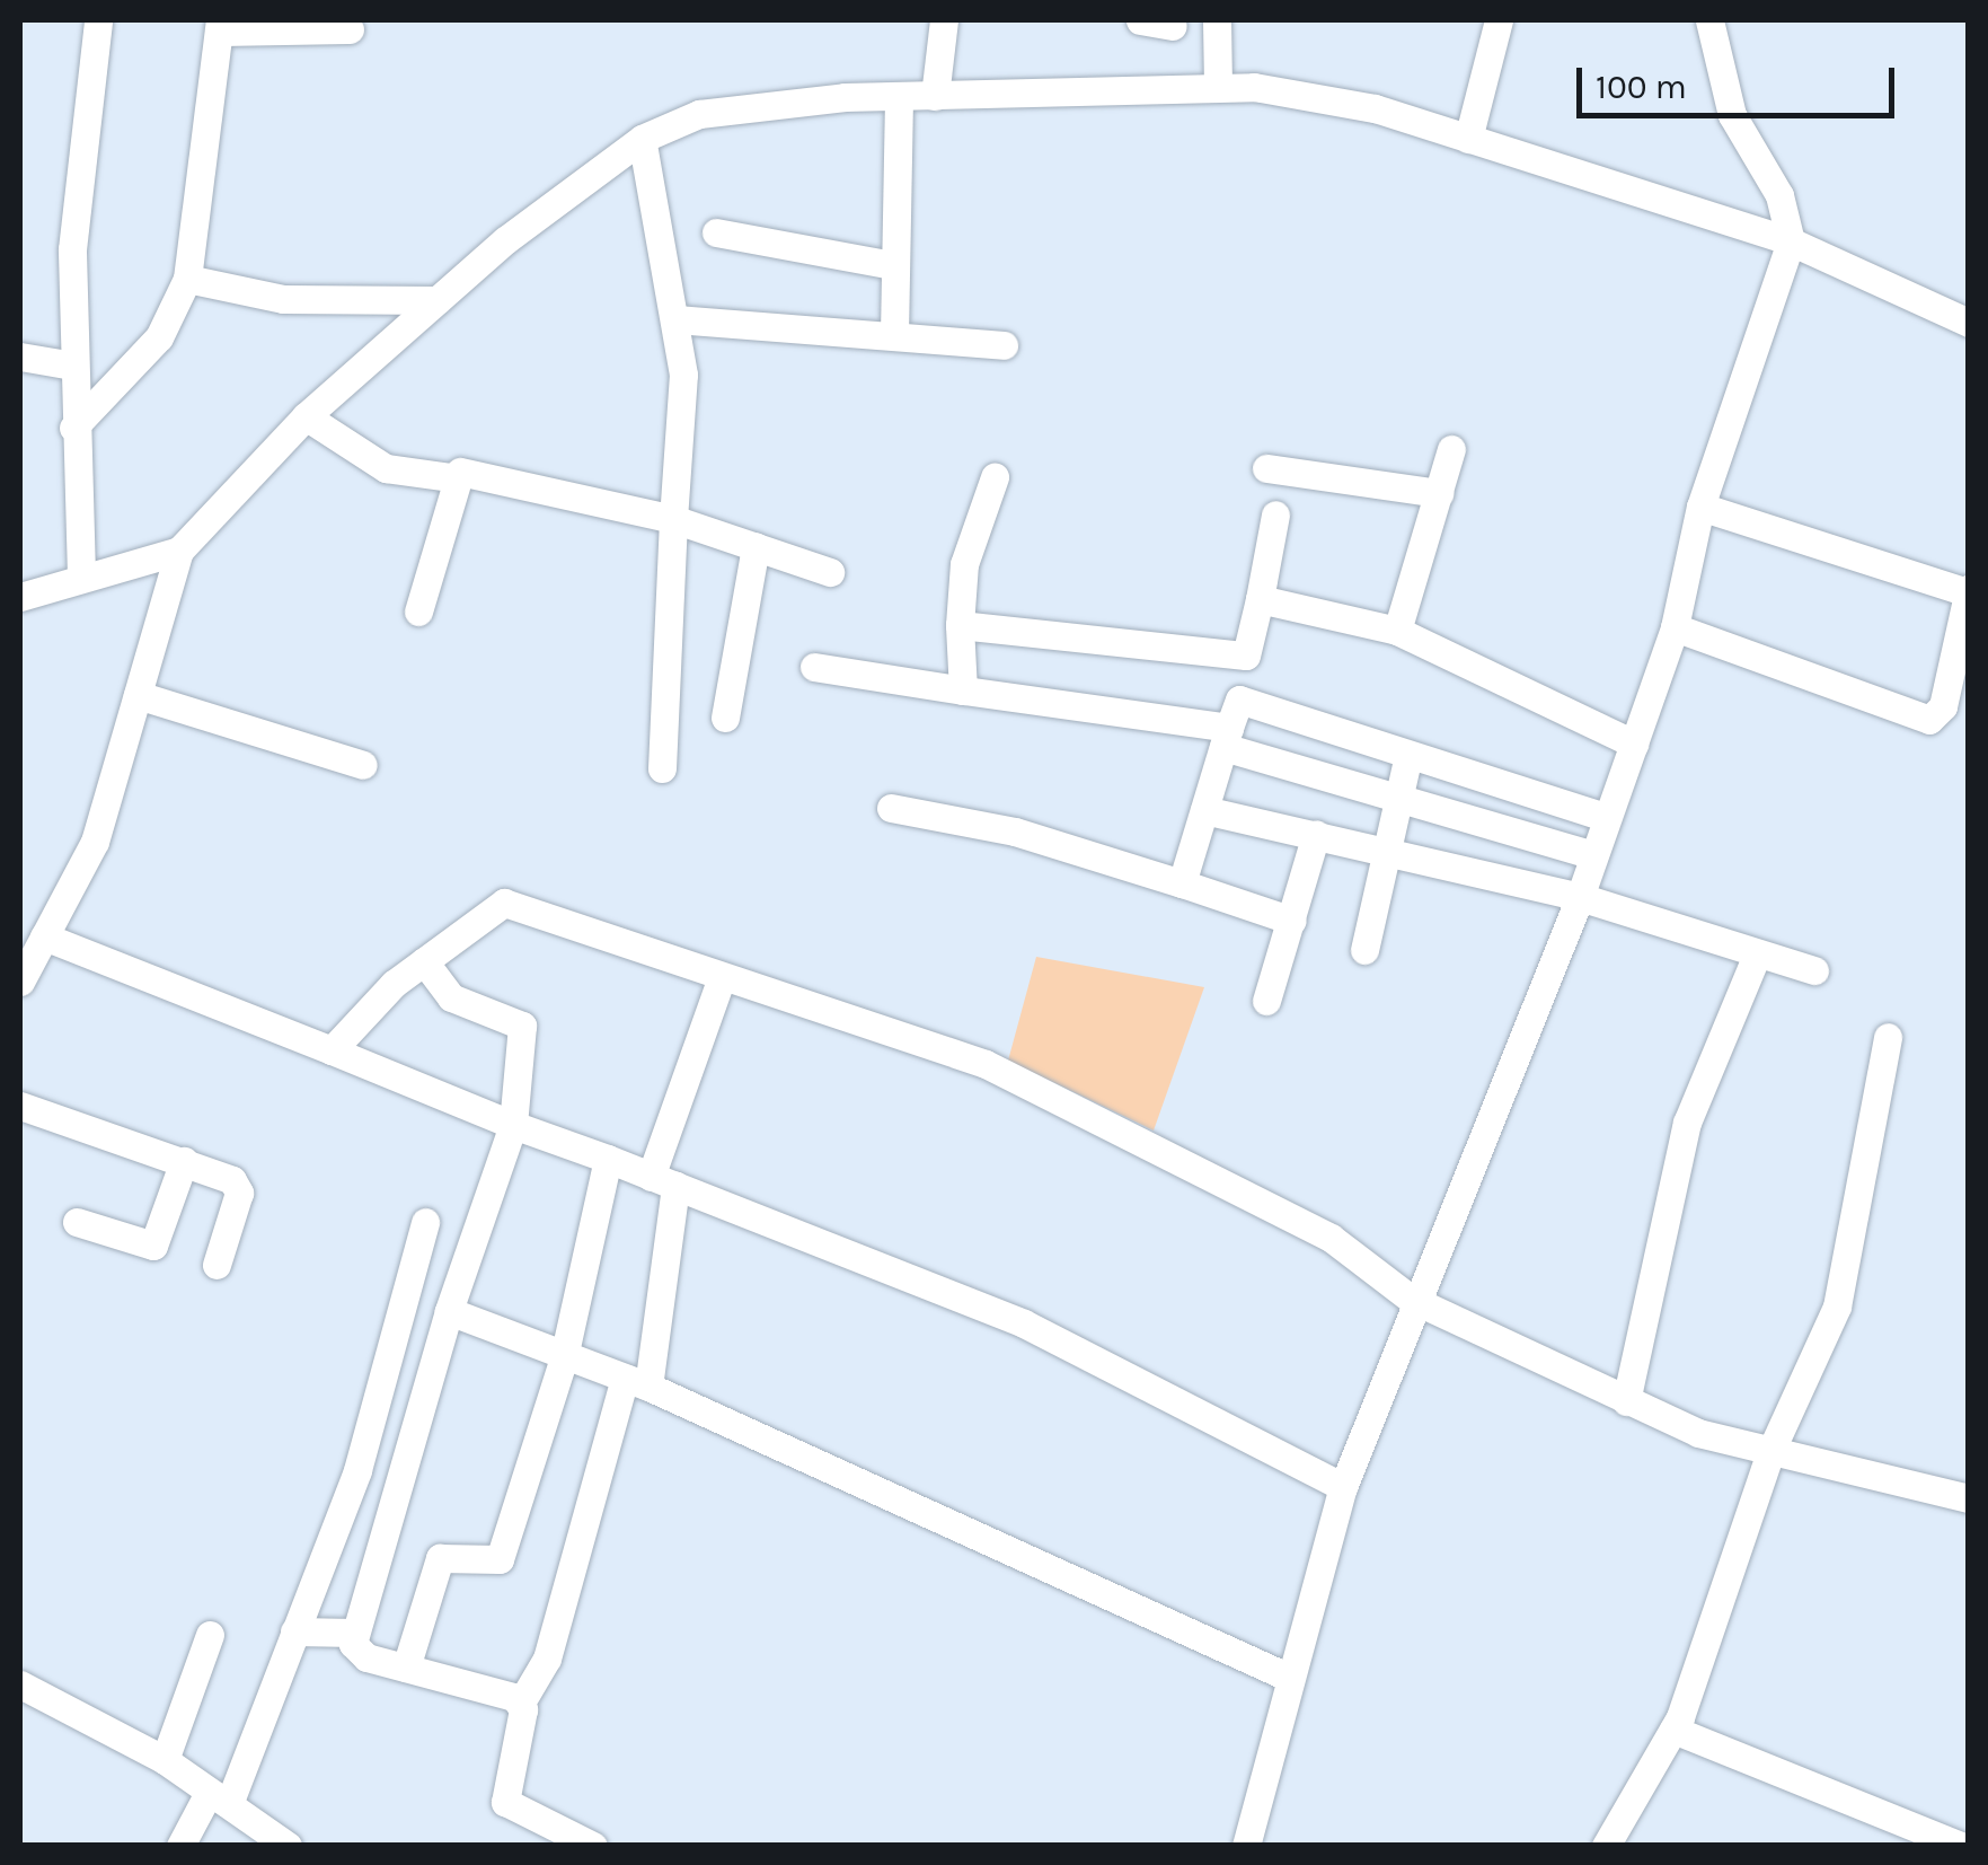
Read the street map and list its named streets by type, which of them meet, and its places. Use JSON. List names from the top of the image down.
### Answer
{
  "scale_bar": "100 m"
}
